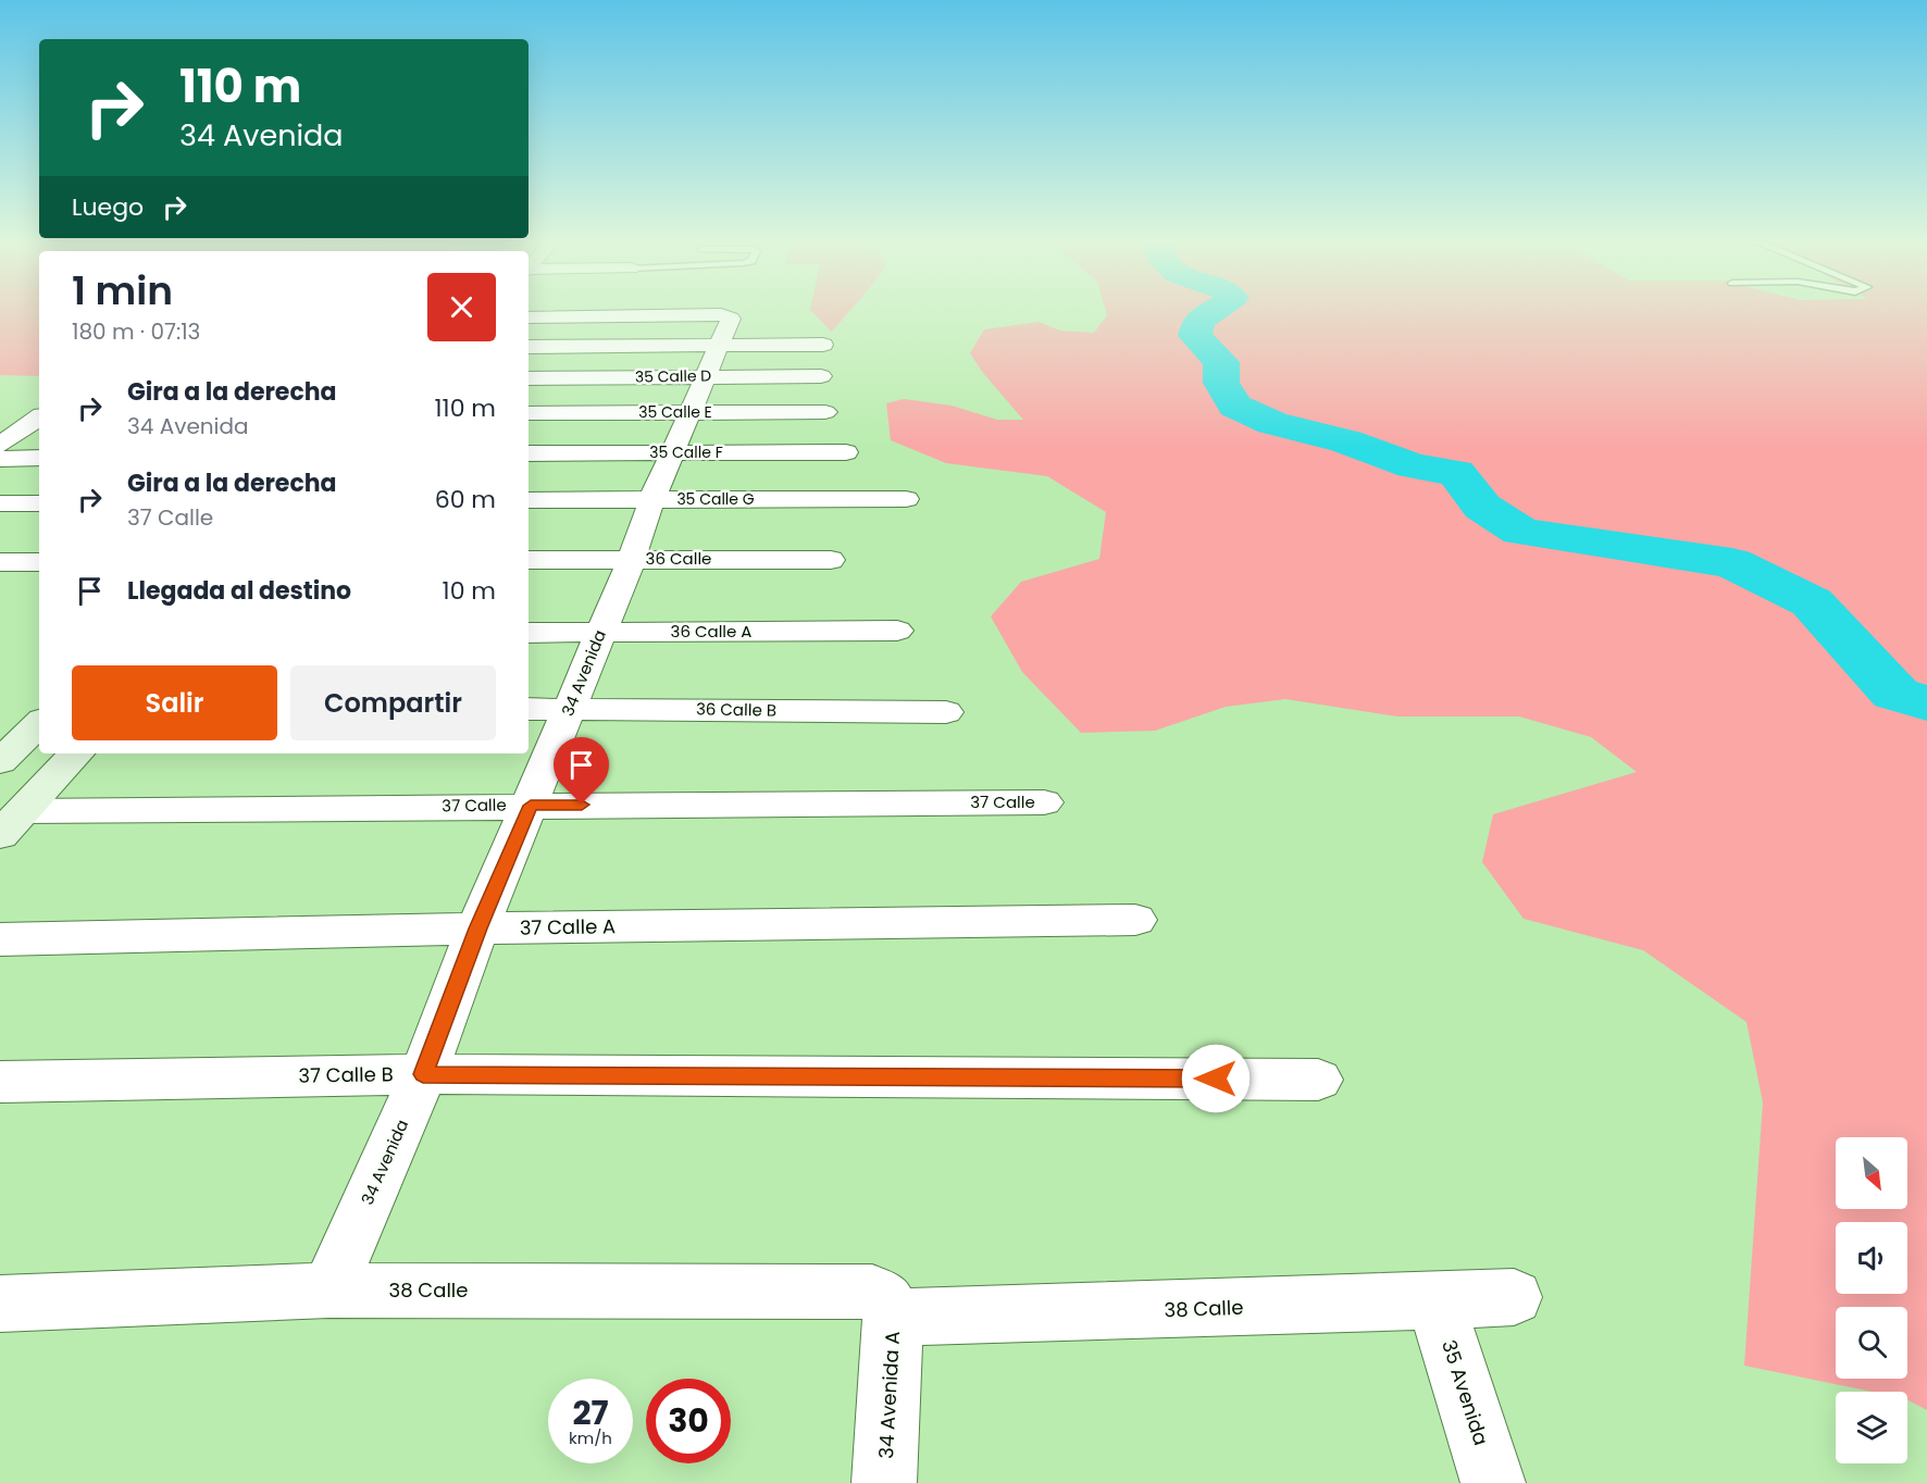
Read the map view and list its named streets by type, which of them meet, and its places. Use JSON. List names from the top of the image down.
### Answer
{
  "streets": {
    "street": [
      "35 Calle D",
      "35 Calle E",
      "35 Calle F",
      "35 Calle G",
      "36 Calle",
      "36 Calle A",
      "34 Avenida",
      "36 Calle B",
      "37 Calle",
      "37 Calle A",
      "37 Calle B",
      "38 Calle",
      "35 Avenida",
      "34 Avenida A"
    ]
  },
  "crossings": [
    ["35 Calle D", "34 Avenida"],
    ["35 Calle E", "34 Avenida"],
    ["35 Calle F", "34 Avenida"],
    ["35 Calle G", "34 Avenida"],
    ["36 Calle", "34 Avenida"],
    ["36 Calle A", "34 Avenida"],
    ["34 Avenida", "36 Calle B"],
    ["34 Avenida", "37 Calle"],
    ["34 Avenida", "37 Calle A"],
    ["34 Avenida", "37 Calle B"],
    ["34 Avenida", "38 Calle"],
    ["38 Calle", "35 Avenida"],
    ["38 Calle", "34 Avenida A"]
  ],
  "north": "bottom right",
  "page": {
    "turn": ["110 m", "34 Avenida"],
    "then": "Luego",
    "heading": ["1 min", "180 m · 07:13"],
    "list": [
      {
        "name": "Gira a la derecha",
        "note": "34 Avenida",
        "value": "110 m"
      },
      {
        "name": "Gira a la derecha",
        "note": "37 Calle",
        "value": "60 m"
      },
      {
        "name": "Llegada al destino",
        "value": "10 m"
      }
    ],
    "buttons": ["Salir", "Compartir"],
    "speed": "27 km/h",
    "limit": "30"
  }
}
